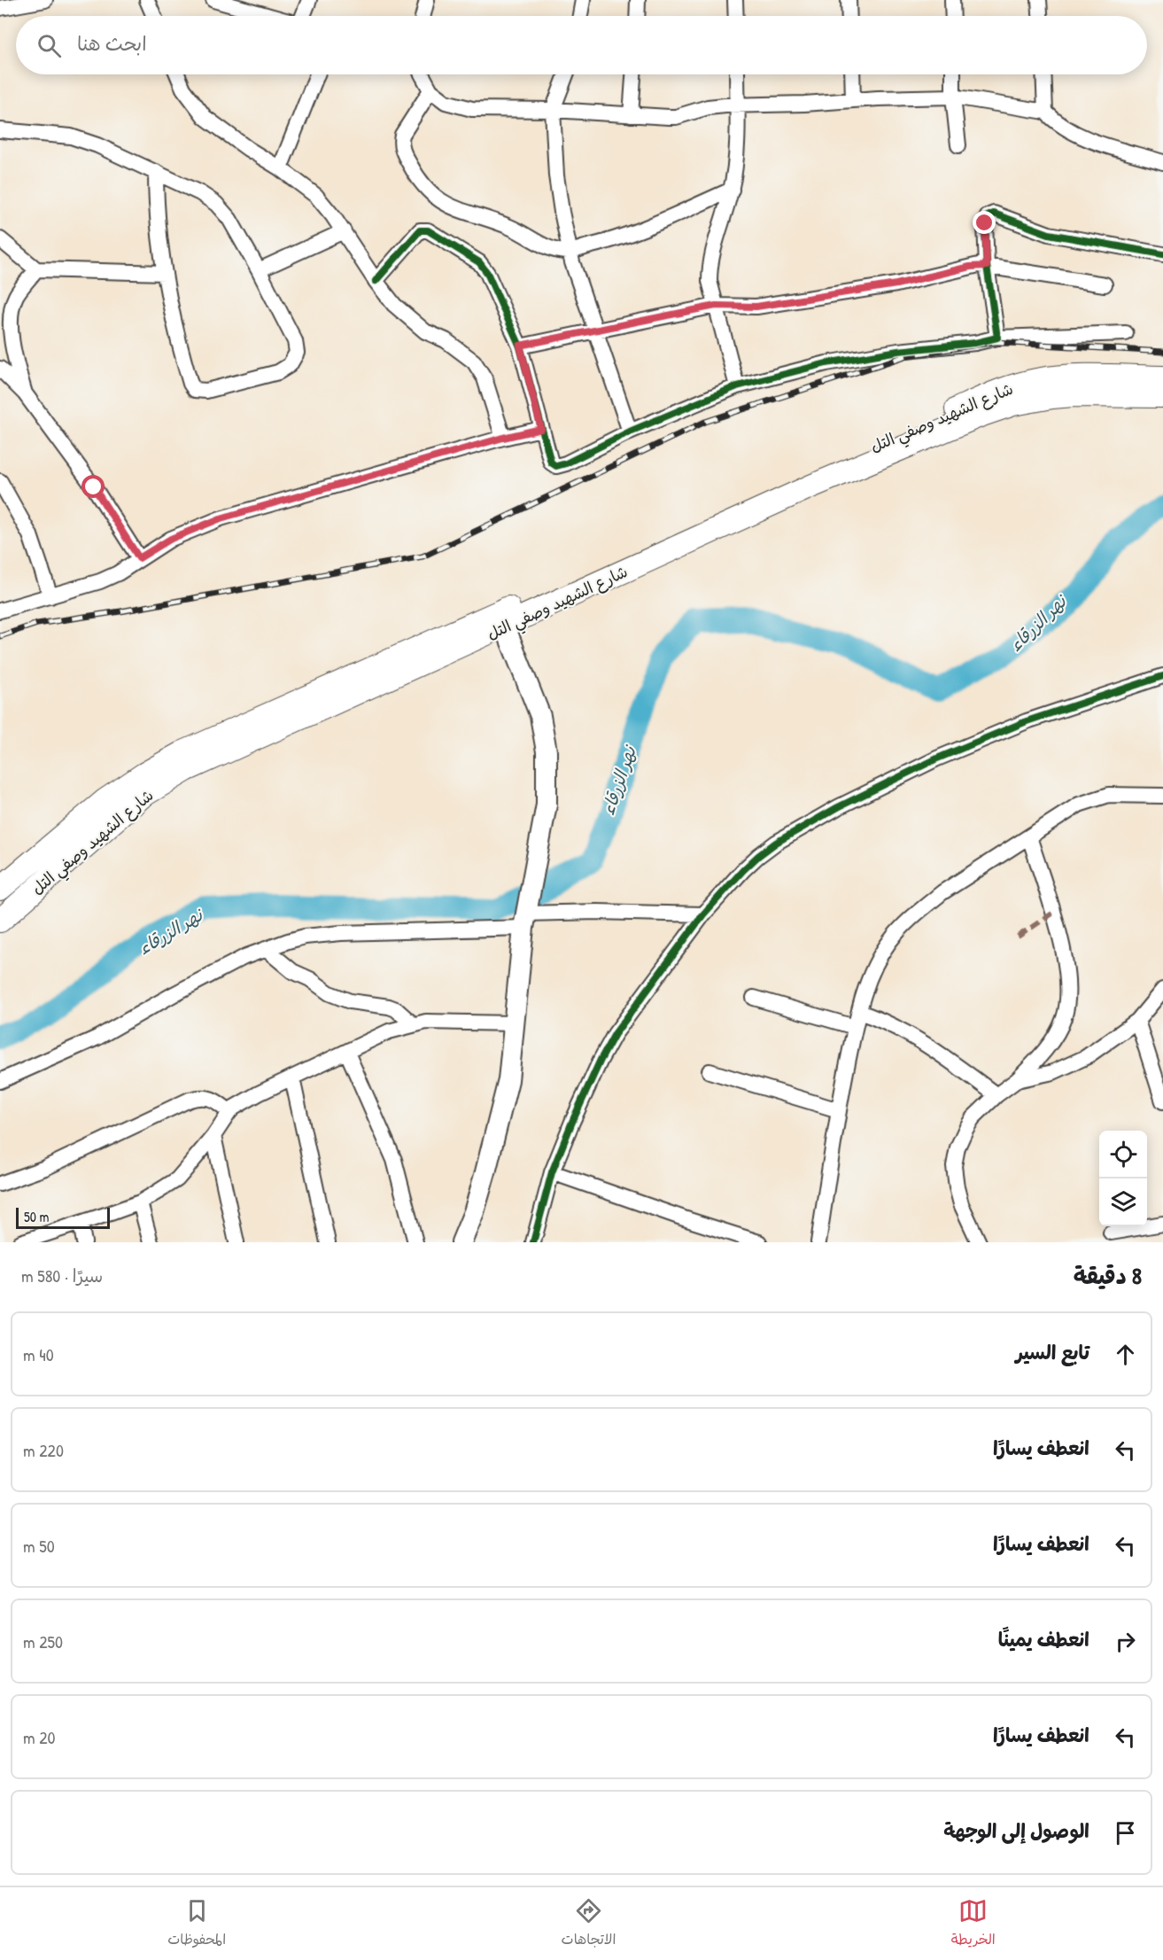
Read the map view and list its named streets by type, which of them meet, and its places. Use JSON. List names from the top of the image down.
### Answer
{
  "streets": {
    "main road": ["شارع الشهيد وصفي التل"]
  },
  "water": ["نهر الزرقاء"],
  "scale_bar": "50 m",
  "page": {
    "search": "ابحث هنا",
    "scale": "50 m",
    "heading": ["8 دقيقة", "سيرًا · 580 m"],
    "list": [
      ["تابع السير", "40 m"],
      ["انعطف يسارًا", "220 m"],
      ["انعطف يسارًا", "50 m"],
      ["انعطف يمينًا", "250 m"],
      ["انعطف يسارًا", "20 m"],
      "الوصول إلى الوجهة"
    ],
    "nav": ["الخريطة", "الاتجاهات", "المحفوظات"]
  }
}
